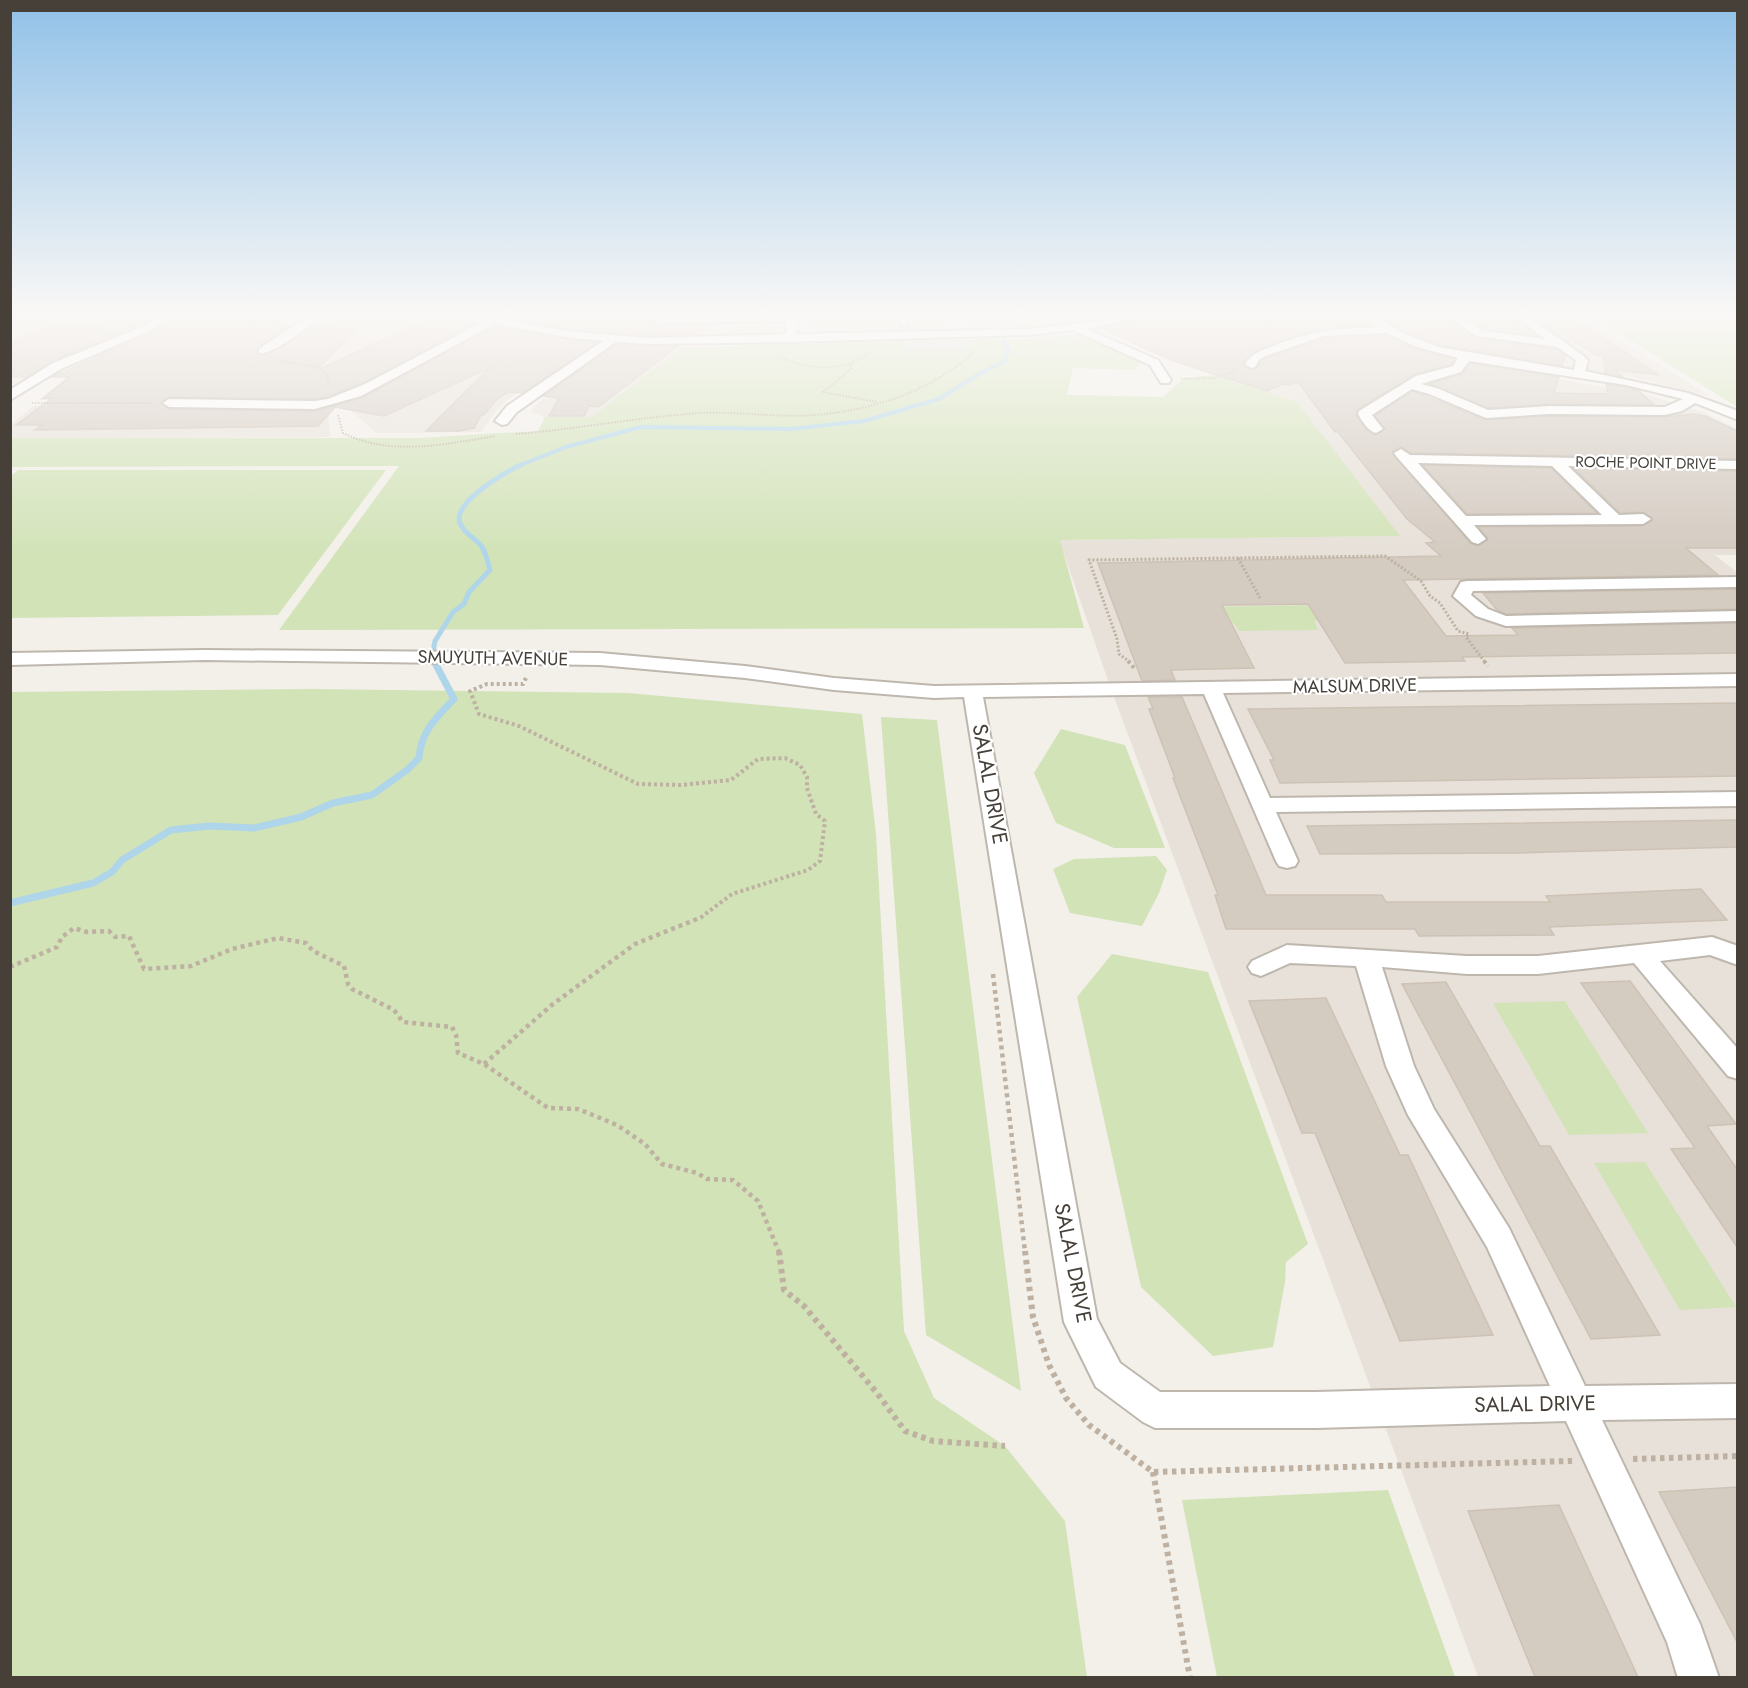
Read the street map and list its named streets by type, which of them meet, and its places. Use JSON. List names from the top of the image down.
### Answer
{
  "streets": {
    "street": [
      "ROCHE POINT DRIVE",
      "SMUYUTH AVENUE",
      "MALSUM DRIVE",
      "SALAL DRIVE"
    ]
  },
  "crossings": [
    ["SMUYUTH AVENUE", "MALSUM DRIVE"],
    ["SMUYUTH AVENUE", "SALAL DRIVE"],
    ["MALSUM DRIVE", "SALAL DRIVE"]
  ]
}
